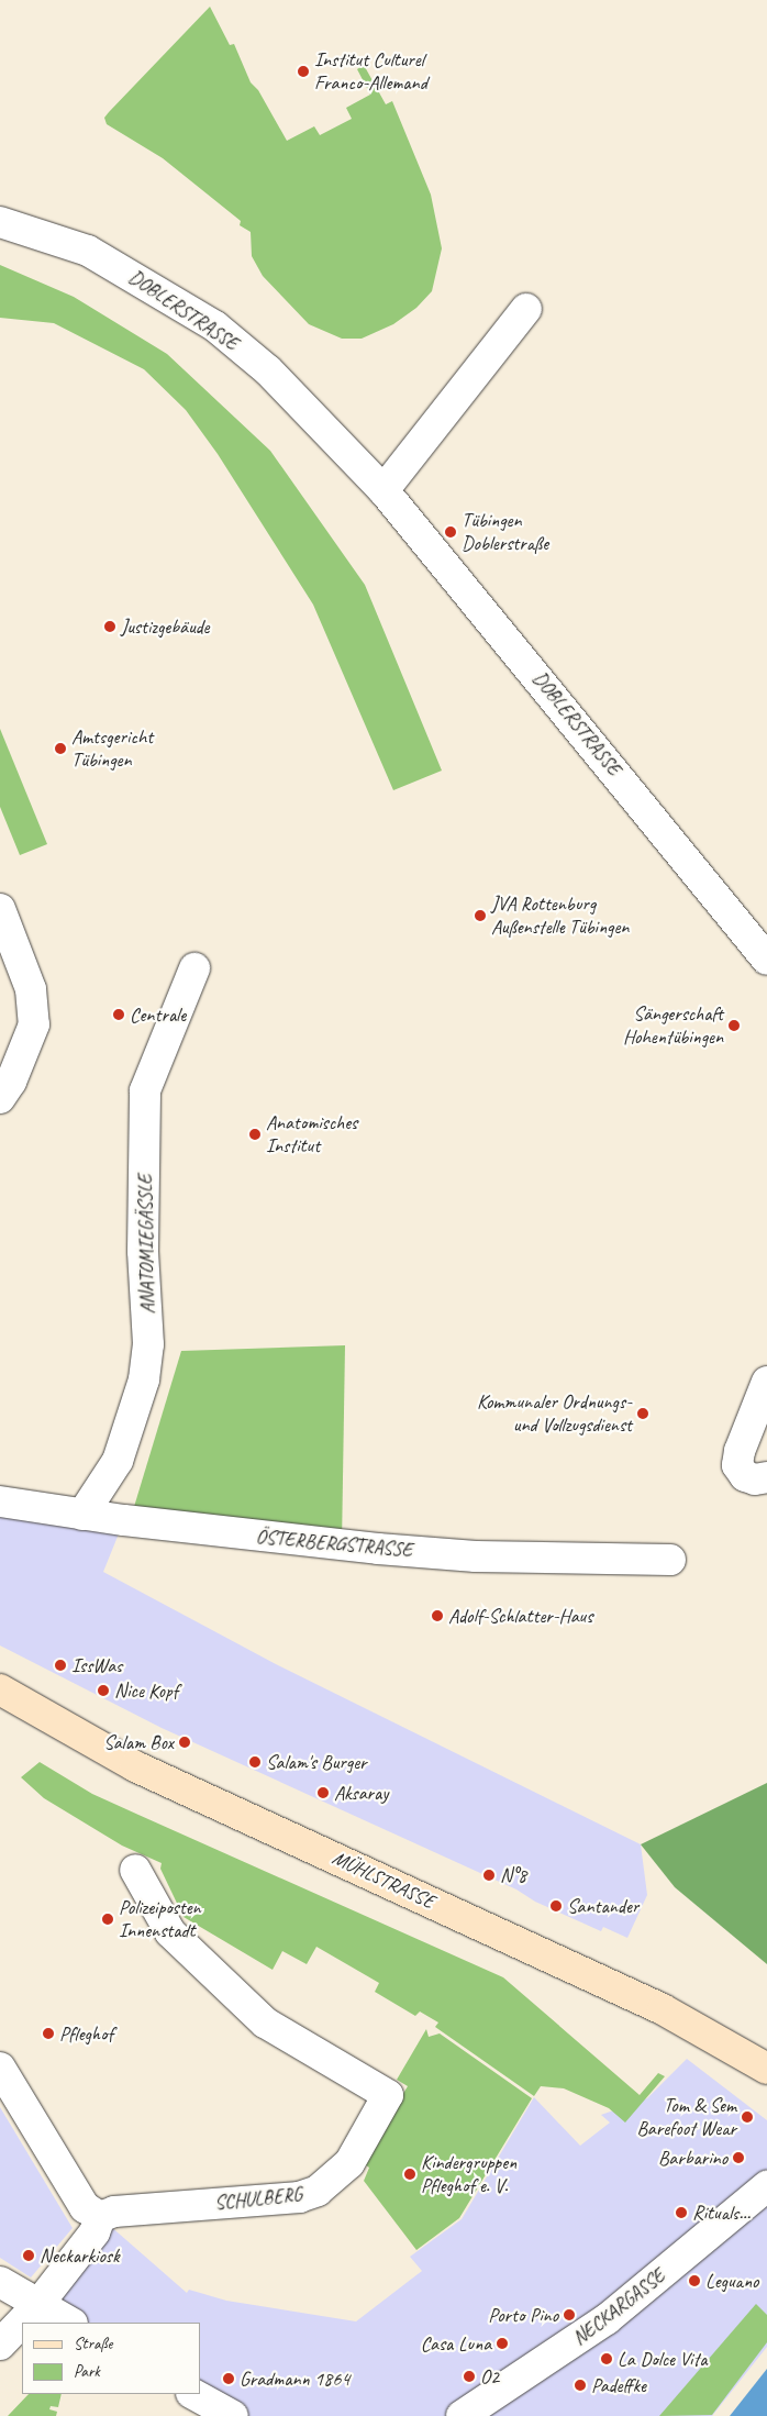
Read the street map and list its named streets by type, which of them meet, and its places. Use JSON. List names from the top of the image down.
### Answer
{
  "streets": {
    "street": [
      "DOBLERSTRASSE",
      "ANATOMIEGÄSSLE",
      "ÖSTERBERGSTRASSE",
      "MÜHLSTRASSE",
      "SCHULBERG",
      "NECKARGASSE"
    ]
  },
  "crossings": [
    ["ANATOMIEGÄSSLE", "ÖSTERBERGSTRASSE"]
  ],
  "places": [
    "Institut Culturel Franco-Allemand",
    "Tübingen Doblerstraße",
    "Justizgebäude",
    "Amtsgericht Tübingen",
    "JVA Rottenburg Außenstelle Tübingen",
    "Centrale",
    "Sängerschaft Hohentübingen",
    "Anatomisches Institut",
    "Kommunaler Ordnungs- und Vollzugsdienst",
    "Adolf-Schlatter-Haus",
    "IssWas",
    "Nice Kopf",
    "Salam Box",
    "Salam's Burger",
    "Aksaray",
    "N°8",
    "Santander",
    "Polizeiposten Innenstadt",
    "Pfleghof",
    "Tom & Sem Barefoot Wear",
    "Barbarino",
    "Kindergruppen Pfleghof e. V.",
    "Rituals...",
    "Neckarkiosk",
    "Leguano",
    "Porto Pino",
    "Casa Luna",
    "La Dolce Vita",
    "O2",
    "Gradmann 1864",
    "Padeffke"
  ],
  "legend": ["Straße", "Park"]
}
